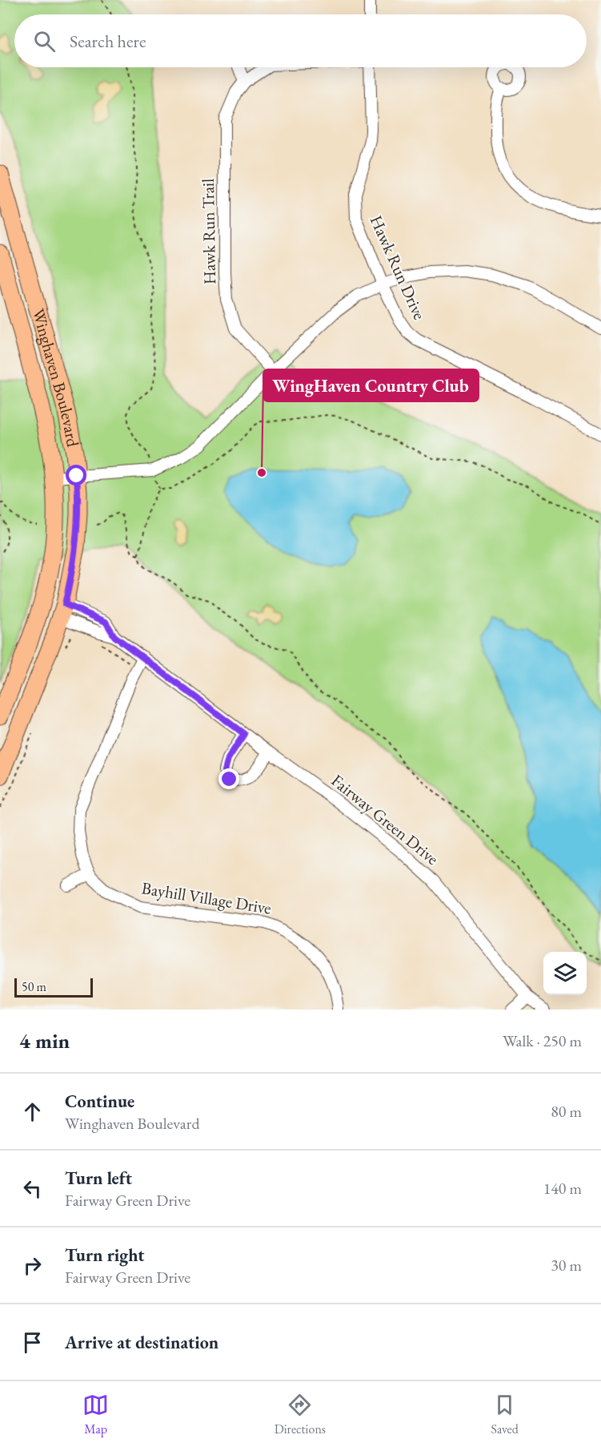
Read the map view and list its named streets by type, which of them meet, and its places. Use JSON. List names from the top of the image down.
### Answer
{
  "streets": {
    "main road": ["Winghaven Boulevard"],
    "street": [
      "Hawk Run Trail",
      "Hawk Run Drive",
      "Fairway Green Drive",
      "Bayhill Village Drive"
    ]
  },
  "crossings": [
    ["Winghaven Boulevard", "Fairway Green Drive"],
    ["Fairway Green Drive", "Bayhill Village Drive"]
  ],
  "places": ["WingHaven Country Club"],
  "scale_bar": "50 m",
  "page": {
    "search": "Search here",
    "scale": "50 m",
    "heading": ["4 min", "Walk · 250 m"],
    "list": [
      ["Continue", "Winghaven Boulevard", "80 m"],
      ["Turn left", "Fairway Green Drive", "140 m"],
      ["Turn right", "Fairway Green Drive", "30 m"],
      "Arrive at destination"
    ],
    "nav": ["Map", "Directions", "Saved"]
  }
}
